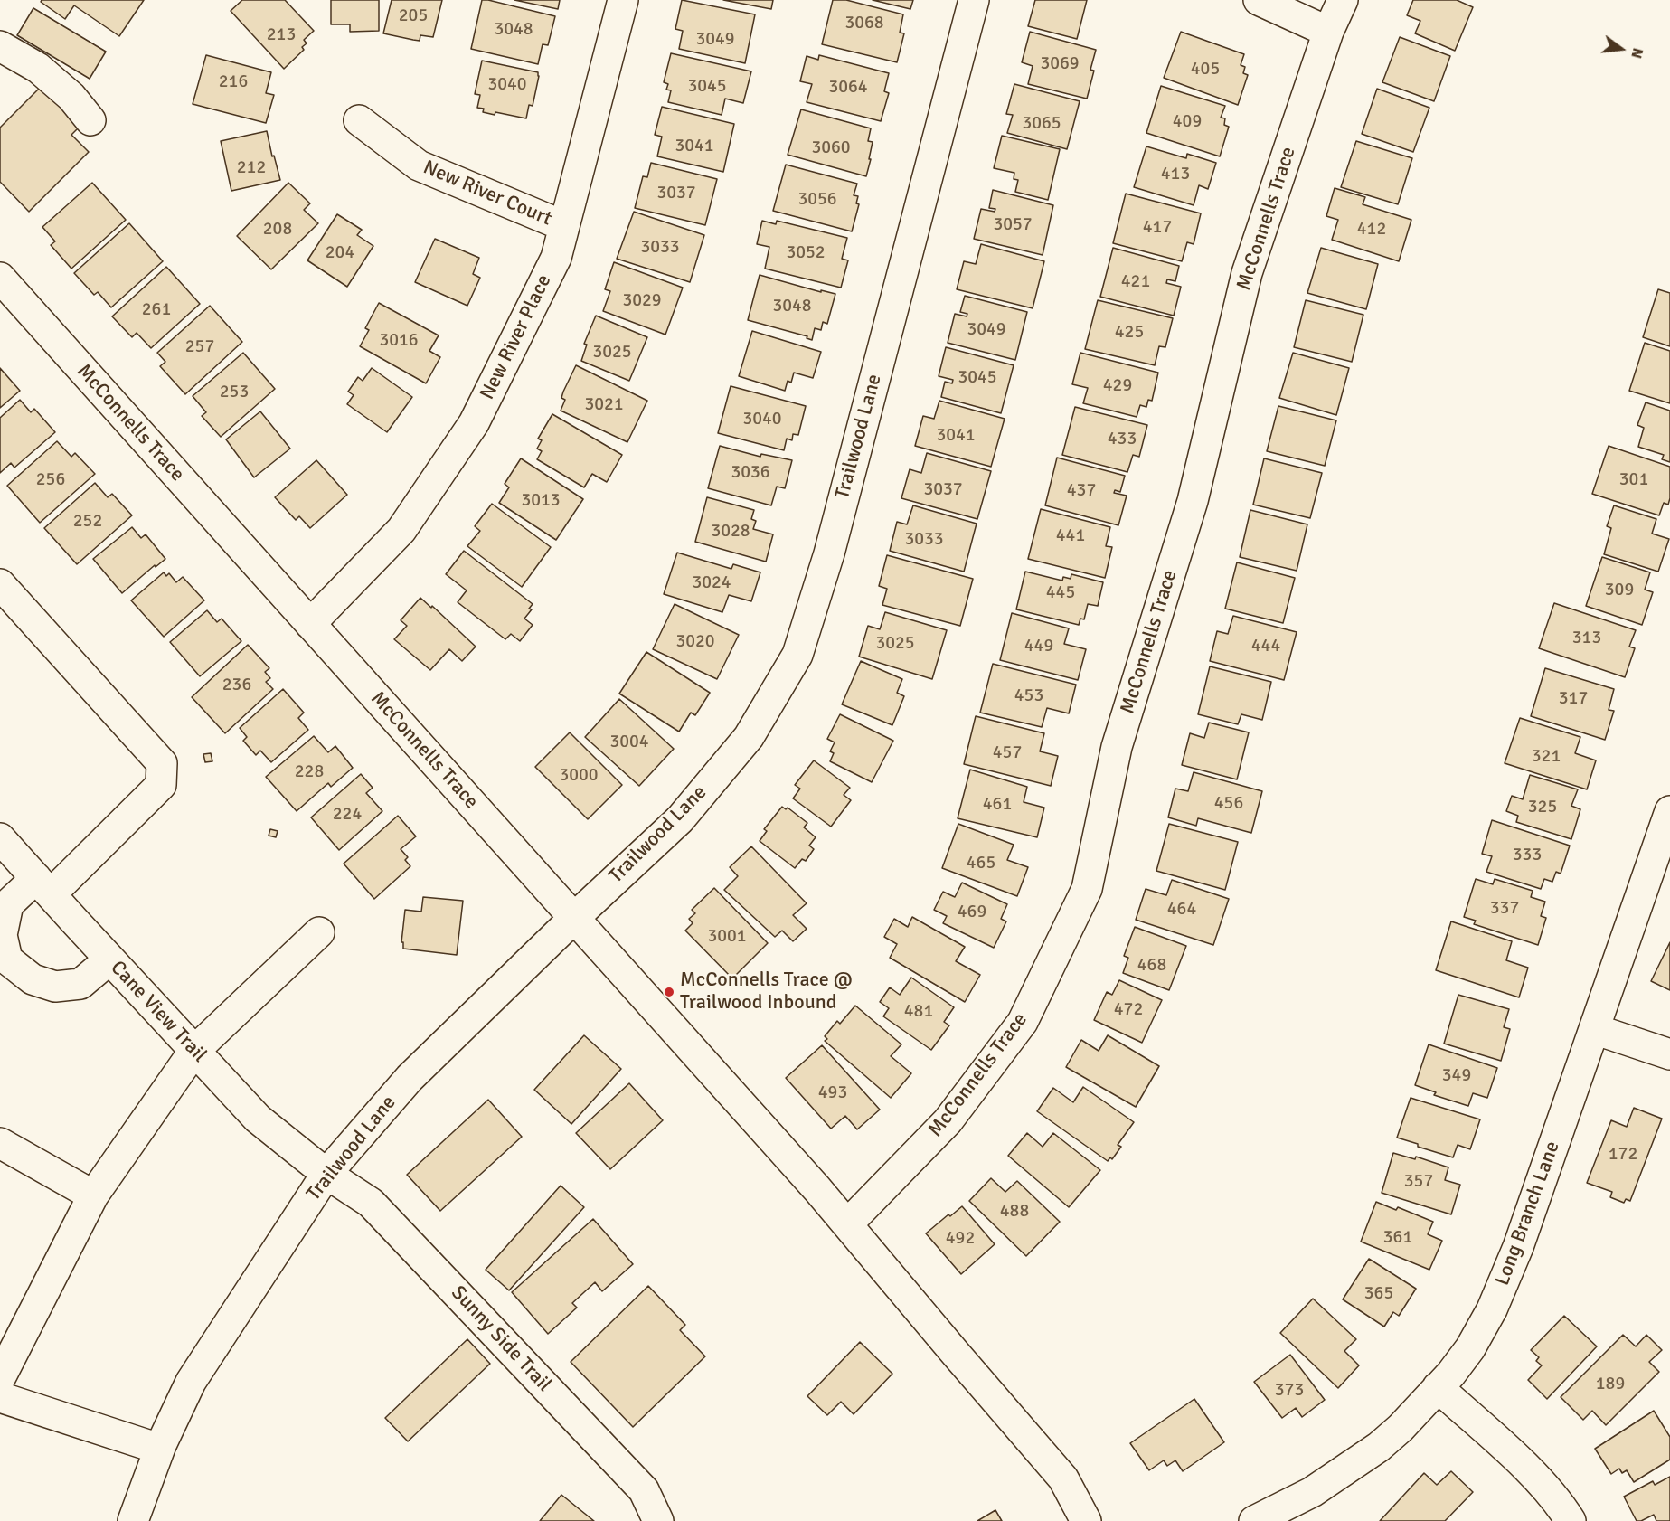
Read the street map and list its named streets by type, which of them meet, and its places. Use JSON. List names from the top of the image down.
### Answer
{
  "streets": {
    "street": [
      "New River Court",
      "McConnells Trace",
      "New River Place",
      "Trailwood Lane",
      "Cane View Trail",
      "Long Branch Lane",
      "Sunny Side Trail"
    ]
  },
  "crossings": [
    ["New River Court", "New River Place"],
    ["McConnells Trace", "New River Place"],
    ["McConnells Trace", "Trailwood Lane"],
    ["Trailwood Lane", "Cane View Trail"],
    ["Trailwood Lane", "Sunny Side Trail"],
    ["Cane View Trail", "Sunny Side Trail"]
  ],
  "places": ["McConnells Trace @ Trailwood Inbound"],
  "house_numbers": [
    "205",
    "3068",
    "3048",
    "213",
    "3049",
    "3069",
    "405",
    "216",
    "3040",
    "3045",
    "3064",
    "409",
    "3065",
    "3041",
    "3060",
    "212",
    "413",
    "3037",
    "3056",
    "3057",
    "417",
    "208",
    "412",
    "3033",
    "204",
    "3052",
    "421",
    "3029",
    "3048",
    "261",
    "3049",
    "425",
    "3016",
    "257",
    "3025",
    "3045",
    "429",
    "253",
    "3021",
    "3040",
    "3041",
    "433",
    "3036",
    "256",
    "301",
    "3037",
    "437",
    "3013",
    "252",
    "3028",
    "441",
    "3033",
    "3024",
    "309",
    "445",
    "313",
    "3020",
    "3025",
    "449",
    "444",
    "236",
    "453",
    "317",
    "3004",
    "457",
    "321",
    "228",
    "3000",
    "456",
    "461",
    "325",
    "224",
    "333",
    "465",
    "337",
    "464",
    "469",
    "3001",
    "468",
    "472",
    "481",
    "349",
    "493",
    "172",
    "357",
    "488",
    "361",
    "492",
    "365",
    "189",
    "373"
  ],
  "north": "right"
}
